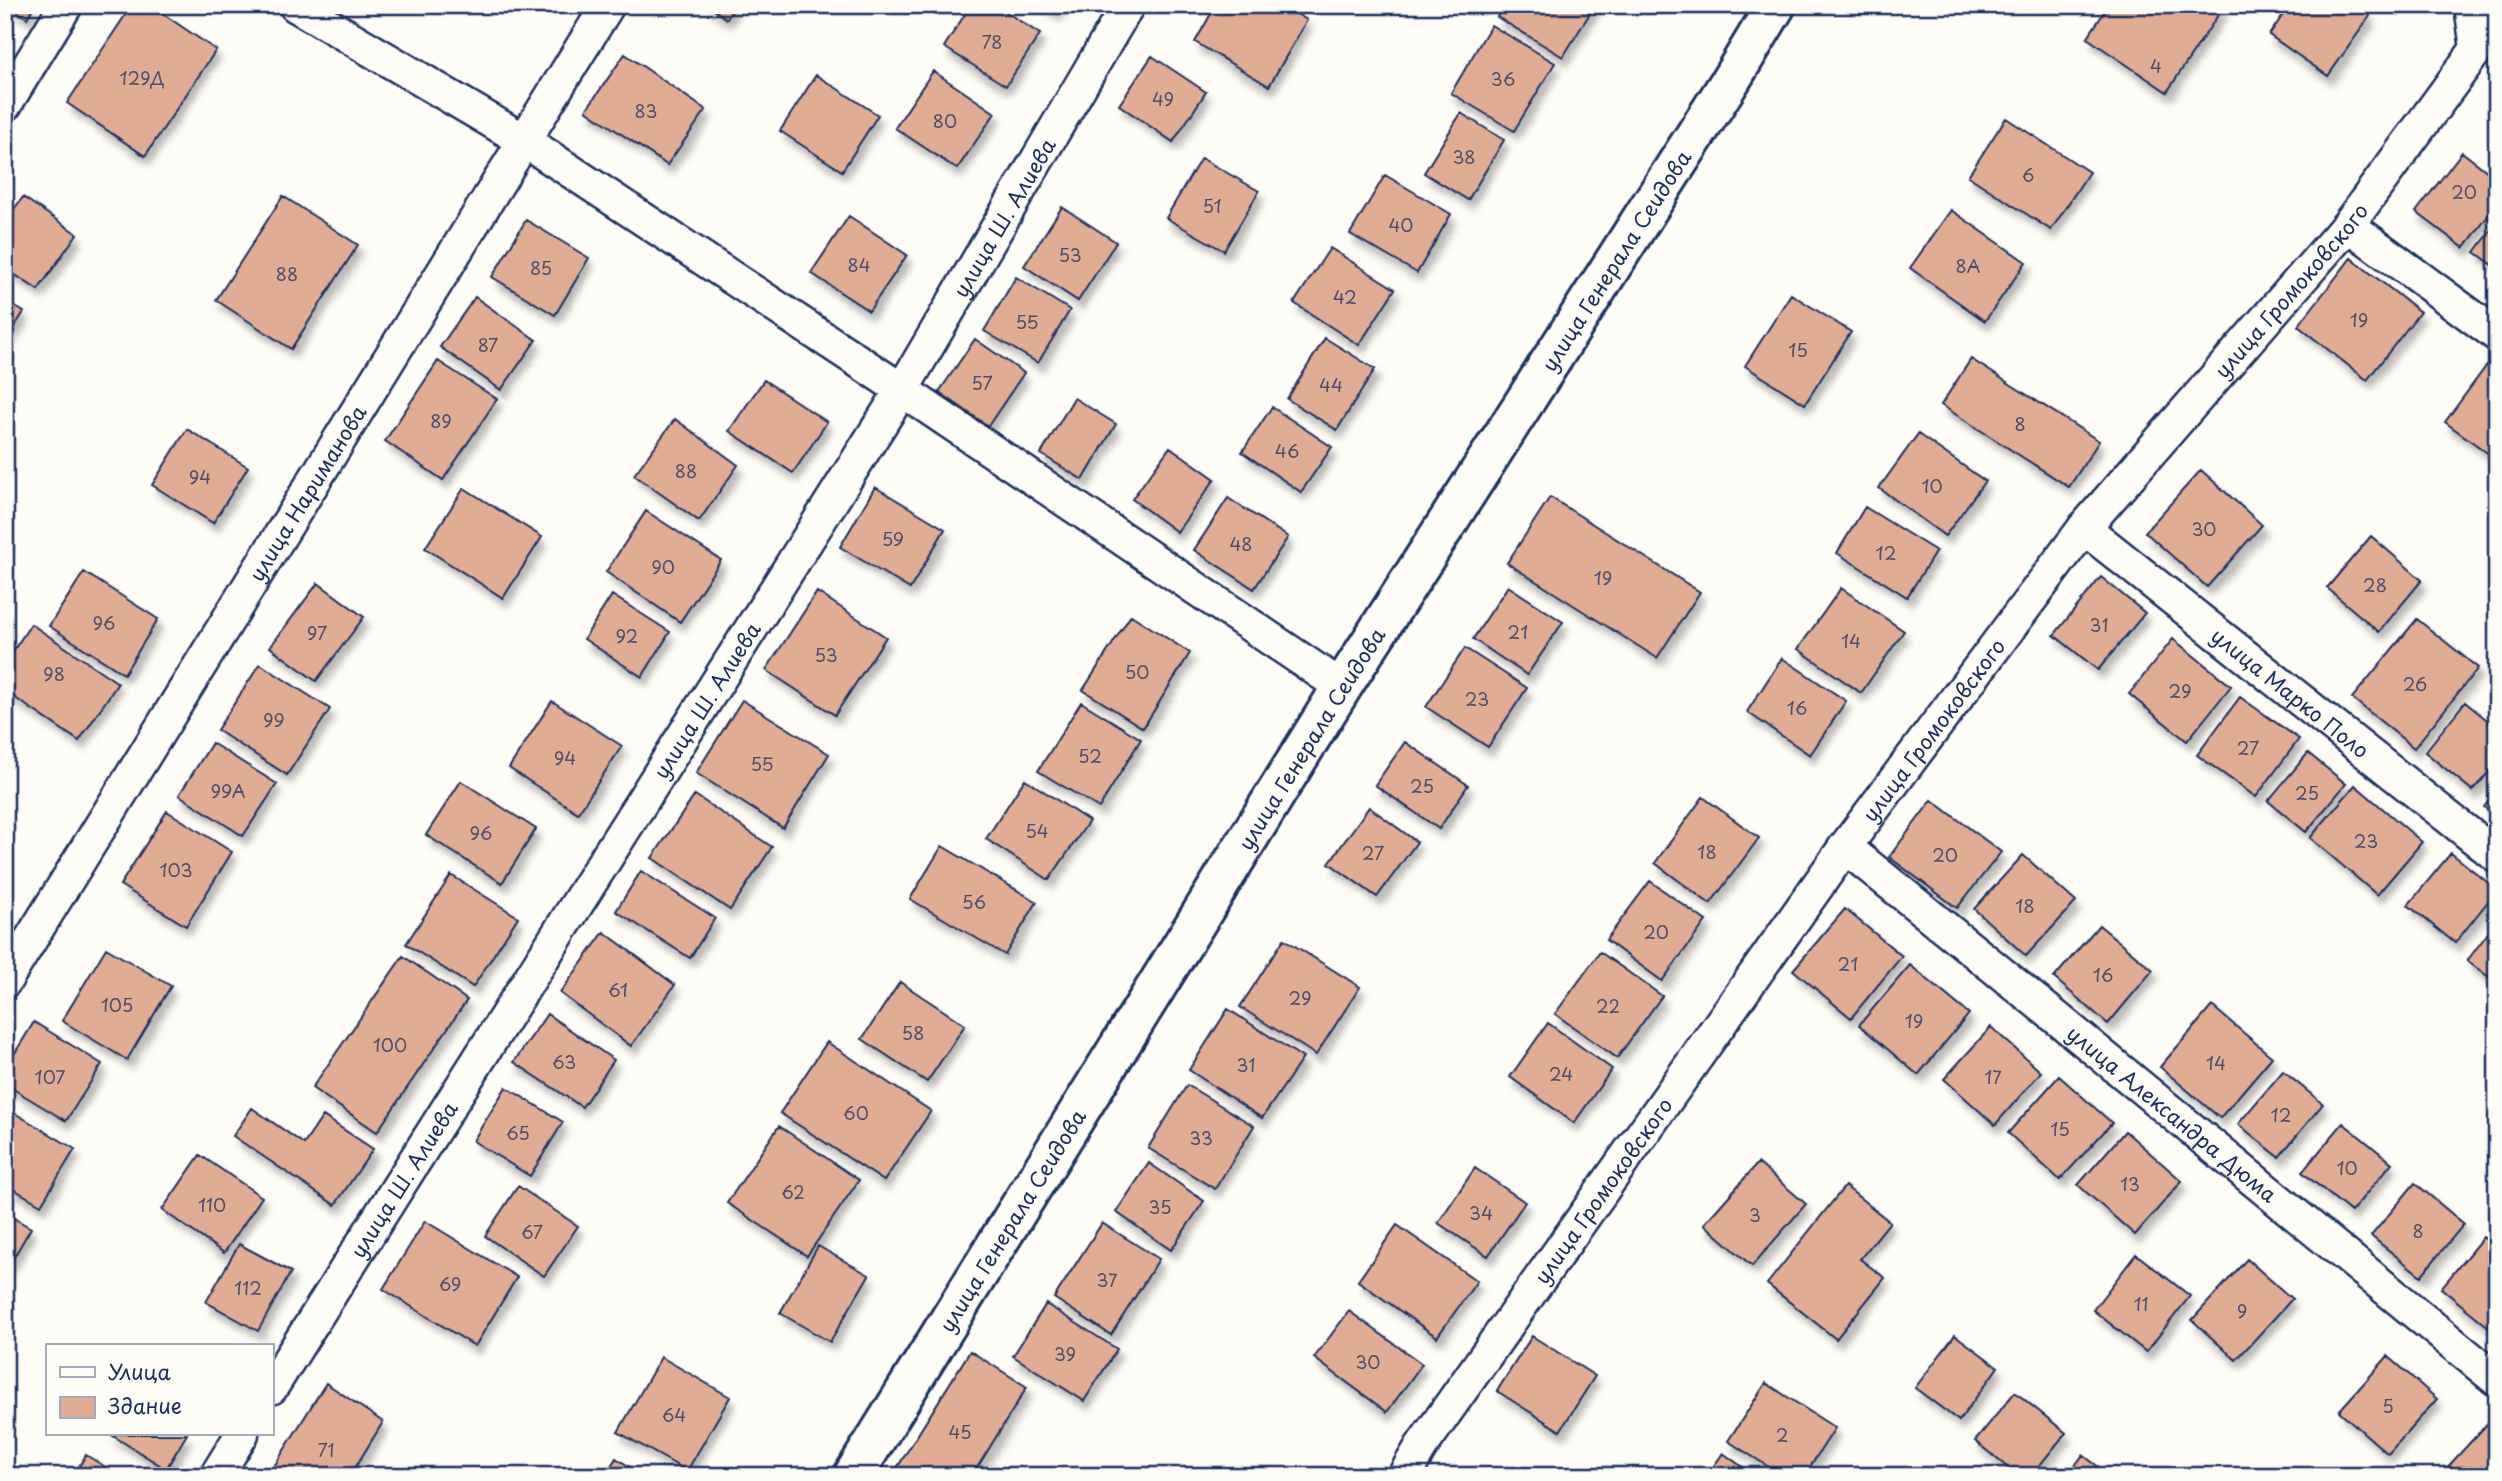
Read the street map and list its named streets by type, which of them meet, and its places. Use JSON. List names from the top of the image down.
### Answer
{
  "streets": {
    "street": [
      "улица Ш. Алиева",
      "улица Генерала Сеидова",
      "улица Громоковского",
      "улица Нариманова",
      "улица Марко Поло",
      "улица Александра Дюма"
    ]
  },
  "crossings": [
    ["улица Громоковского", "улица Марко Поло"],
    ["улица Громоковского", "улица Александра Дюма"]
  ],
  "house_numbers": [
    "78",
    "4",
    "129Д",
    "36",
    "49",
    "83",
    "80",
    "38",
    "6",
    "20",
    "51",
    "40",
    "53",
    "84",
    "8А",
    "85",
    "88",
    "42",
    "19",
    "55",
    "87",
    "15",
    "57",
    "44",
    "89",
    "8",
    "46",
    "88",
    "94",
    "10",
    "30",
    "59",
    "48",
    "12",
    "90",
    "19",
    "28",
    "96",
    "31",
    "21",
    "97",
    "92",
    "14",
    "53",
    "50",
    "98",
    "26",
    "29",
    "23",
    "16",
    "99",
    "27",
    "52",
    "94",
    "55",
    "25",
    "99А",
    "25",
    "54",
    "96",
    "23",
    "18",
    "27",
    "20",
    "103",
    "56",
    "18",
    "20",
    "21",
    "16",
    "61",
    "29",
    "105",
    "22",
    "19",
    "58",
    "100",
    "63",
    "14",
    "31",
    "24",
    "107",
    "17",
    "60",
    "12",
    "15",
    "65",
    "33",
    "10",
    "13",
    "62",
    "110",
    "35",
    "34",
    "3",
    "8",
    "67",
    "37",
    "69",
    "112",
    "11",
    "9",
    "39",
    "30",
    "5",
    "64",
    "45",
    "2",
    "71"
  ],
  "legend": ["Улица", "Здание"]
}
